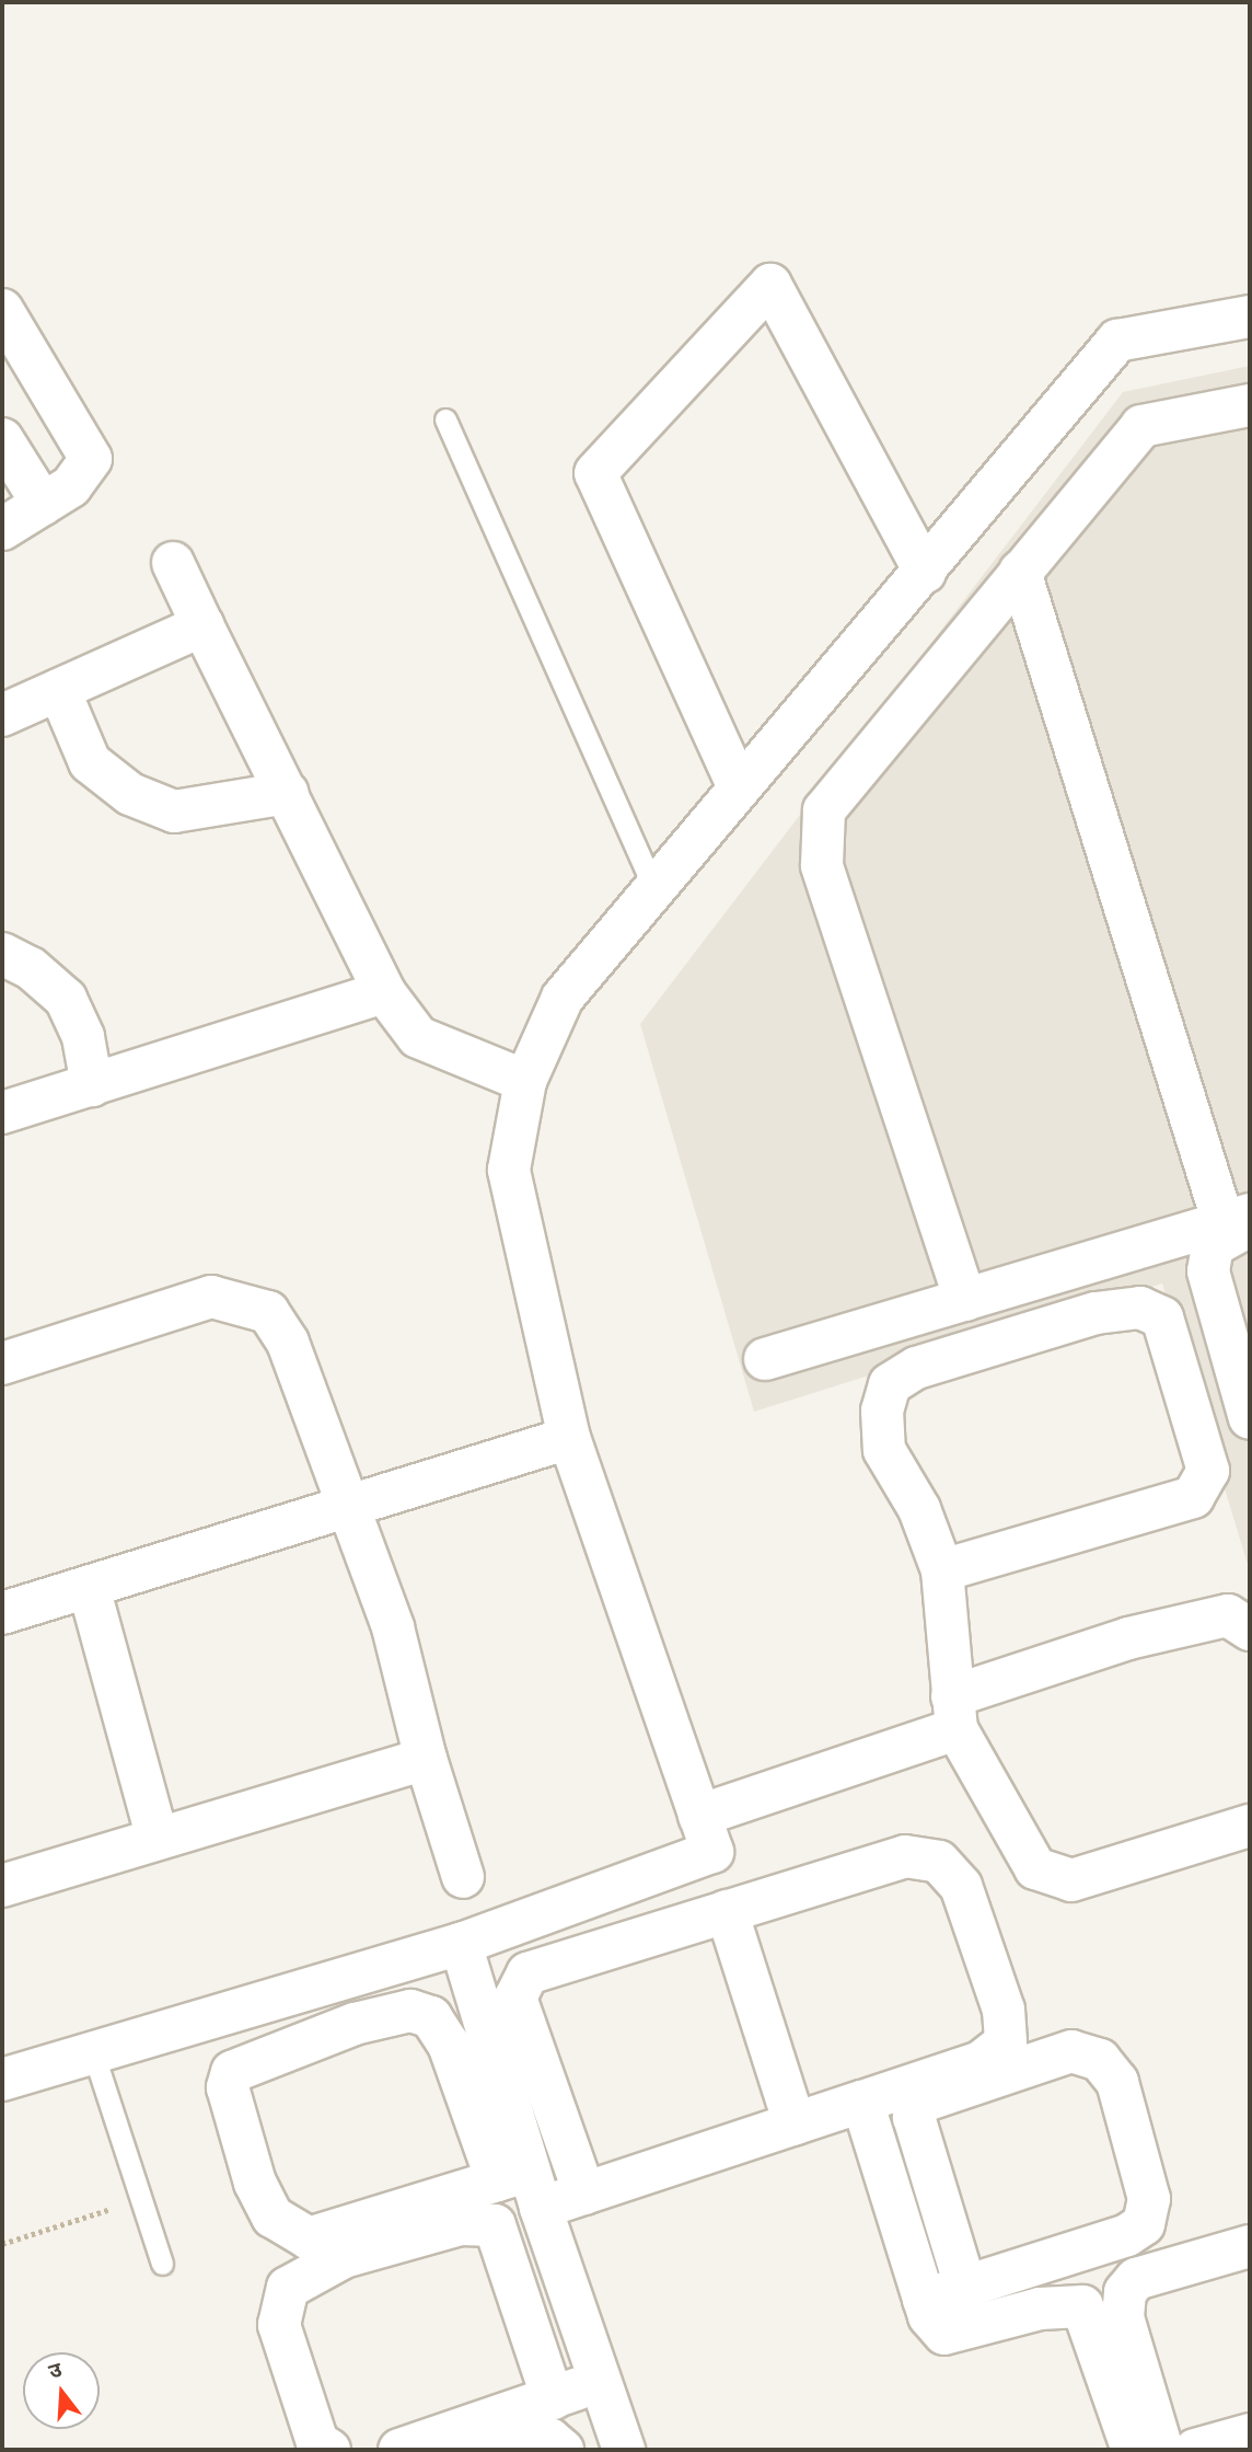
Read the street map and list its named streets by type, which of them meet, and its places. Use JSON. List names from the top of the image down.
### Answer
{
  "north": "top"
}
